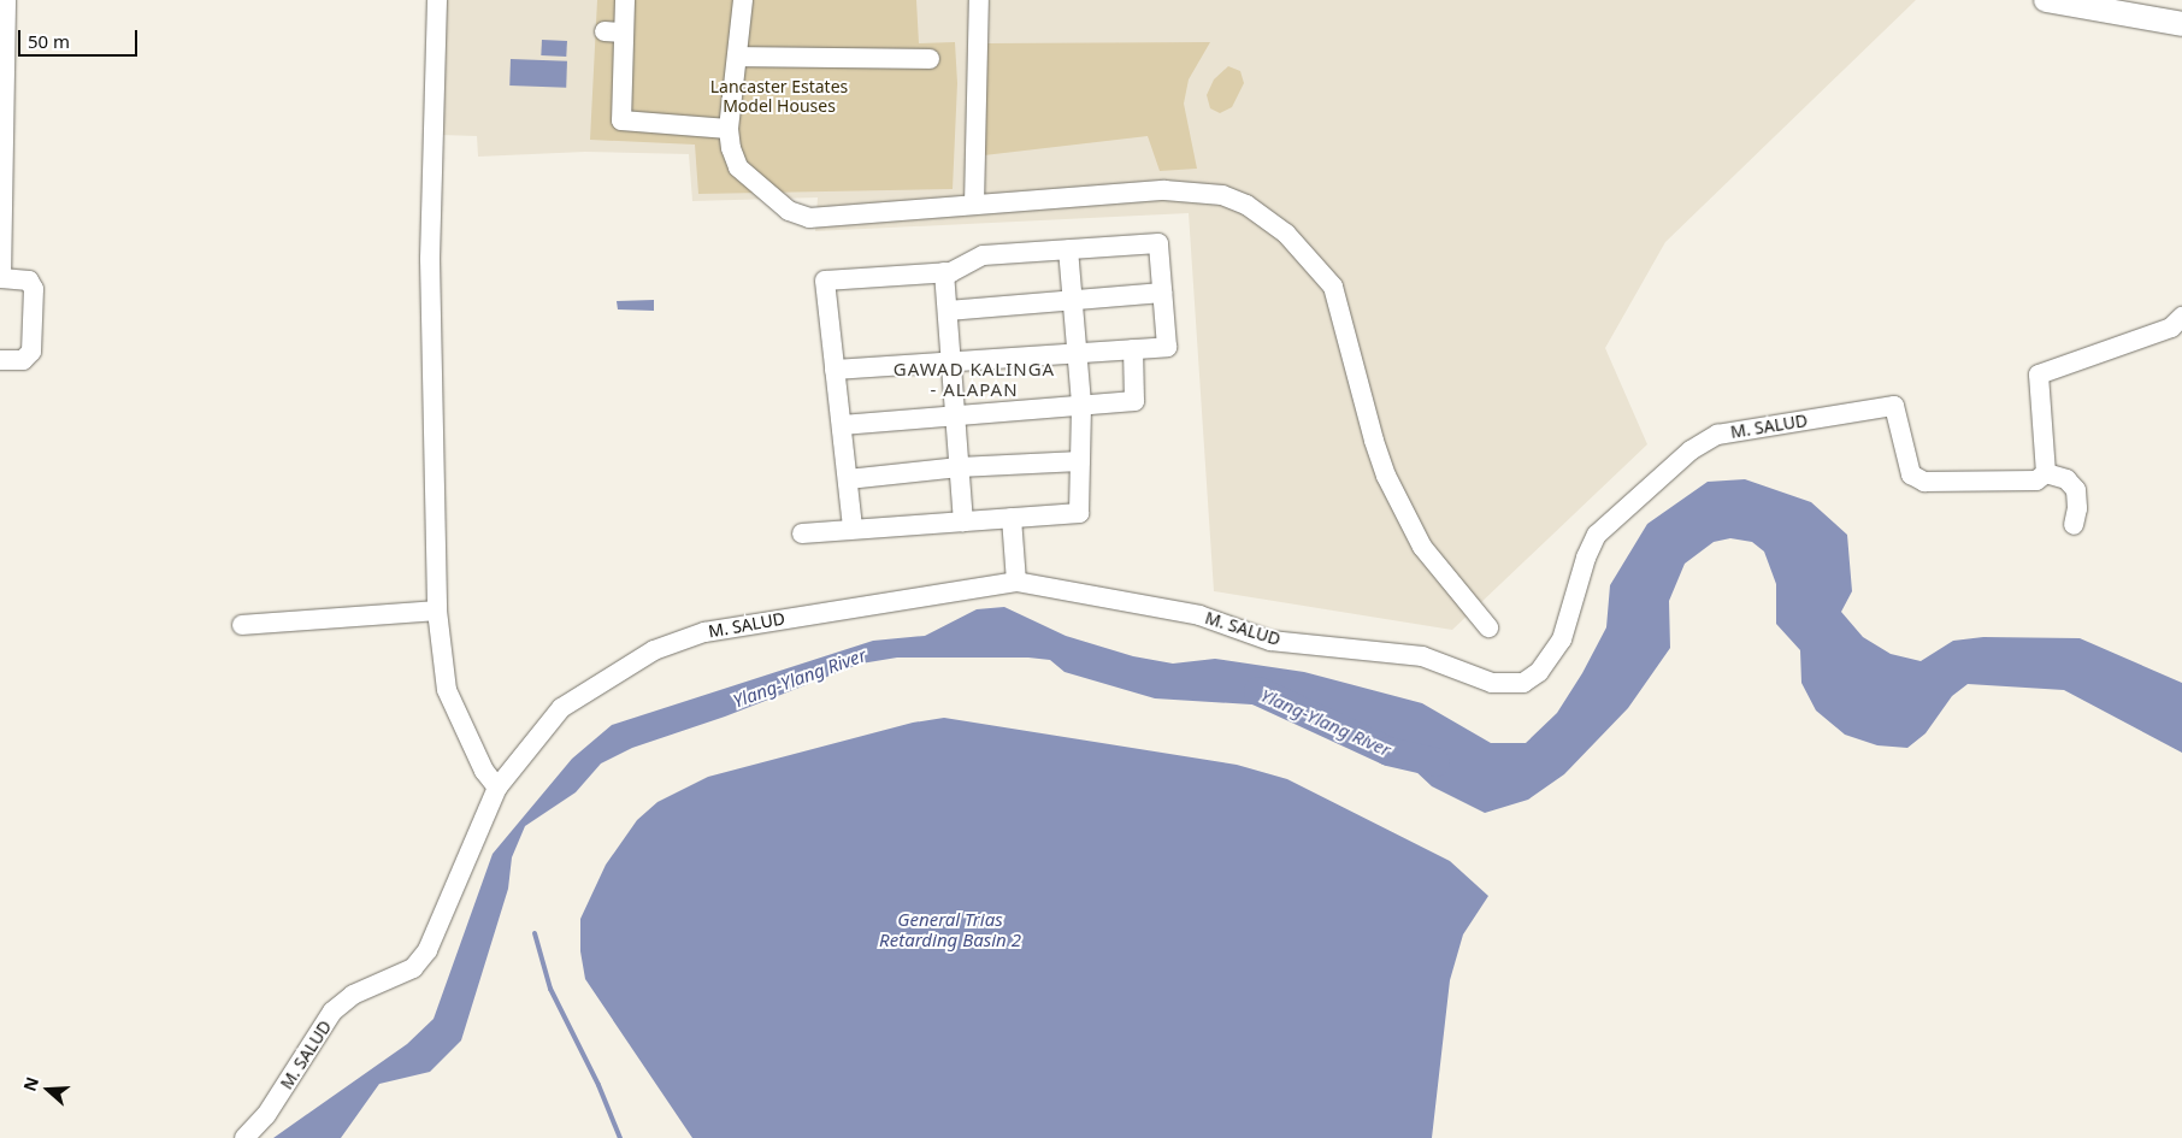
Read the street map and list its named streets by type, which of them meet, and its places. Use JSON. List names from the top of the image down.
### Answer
{
  "streets": {
    "street": ["M. SALUD"]
  },
  "districts": ["GAWAD KALINGA - ALAPAN"],
  "water": ["Ylang-Ylang River", "General Trias Retarding Basin 2"],
  "parks": ["Lancaster Estates Model Houses"],
  "scale_bar": "50 m",
  "north": "left"
}
